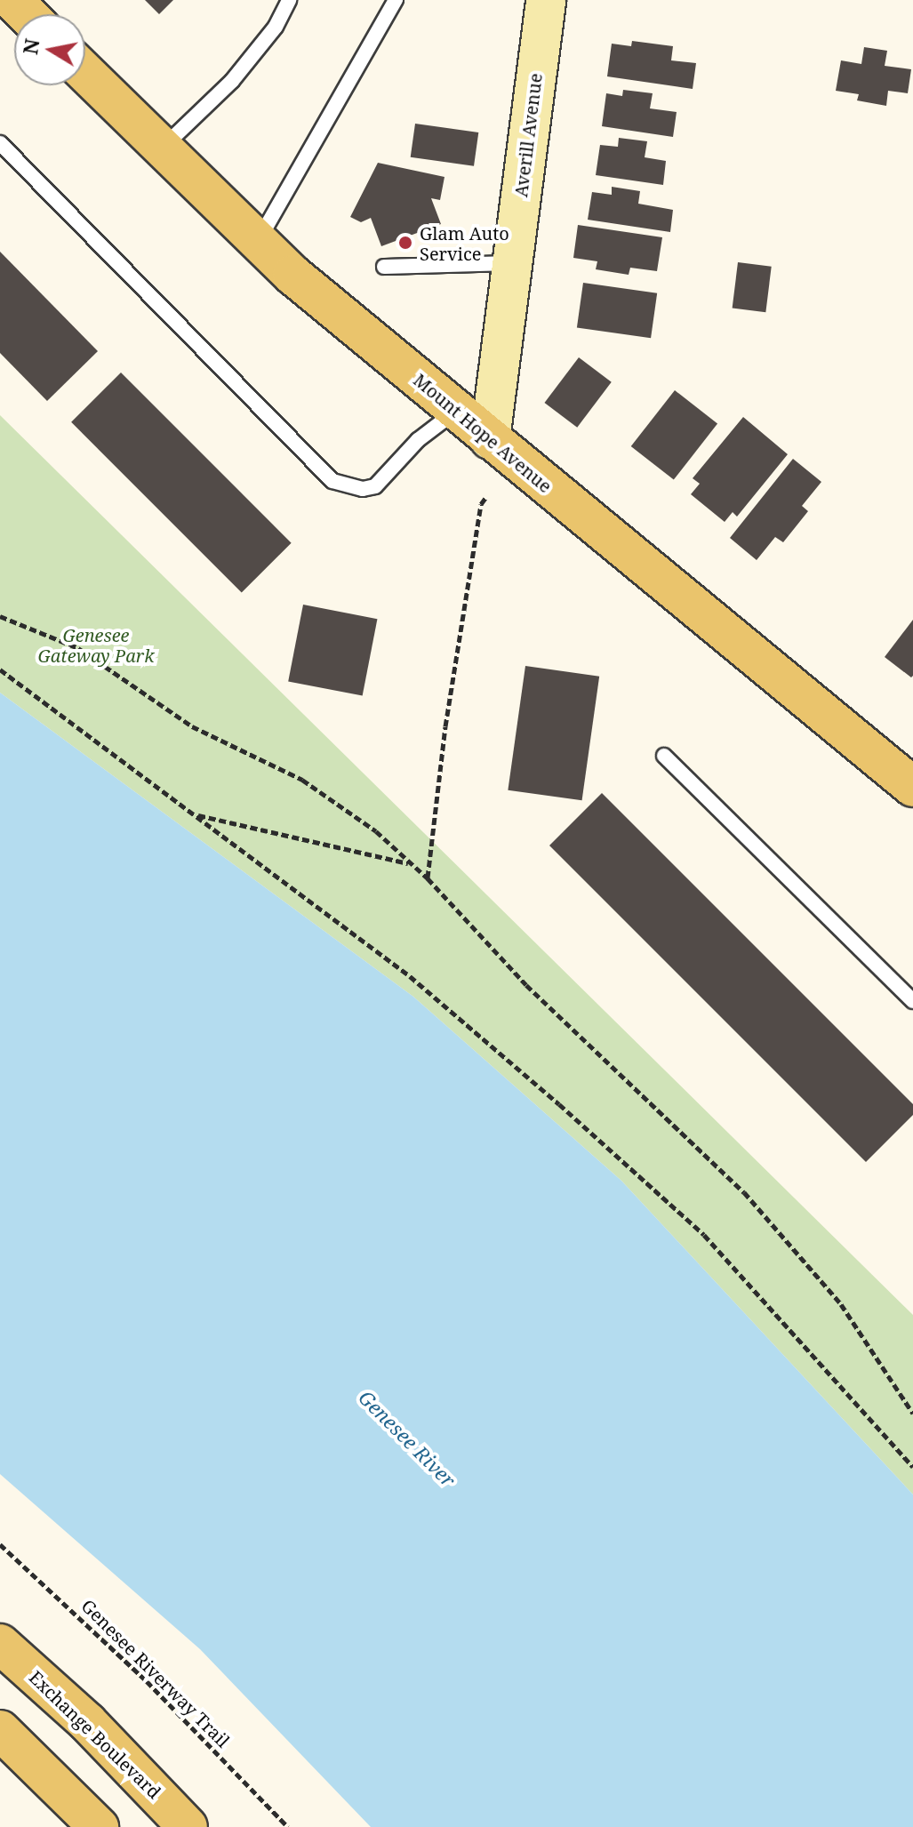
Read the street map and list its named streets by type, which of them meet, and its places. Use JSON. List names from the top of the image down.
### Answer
{
  "streets": {
    "main road": ["Mount Hope Avenue", "Exchange Boulevard"],
    "street": ["Averill Avenue"],
    "path": ["Genesee Riverway Trail"]
  },
  "crossings": [
    ["Averill Avenue", "Mount Hope Avenue"]
  ],
  "water": ["Genesee River"],
  "parks": ["Genesee Gateway Park"],
  "places": ["Glam Auto Service"],
  "north": "left"
}
